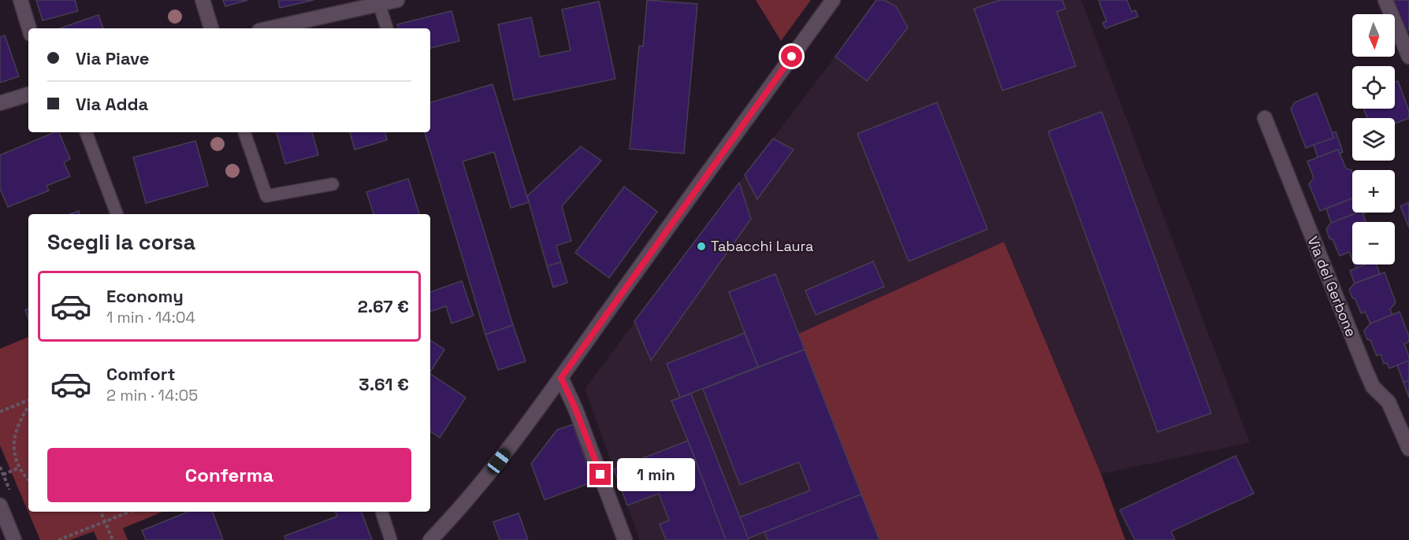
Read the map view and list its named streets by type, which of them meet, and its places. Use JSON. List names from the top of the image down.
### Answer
{
  "streets": {
    "street": ["Via del Gerbone"]
  },
  "places": ["Tabacchi Laura"],
  "north": "bottom",
  "page": {
    "map_buttons": ["+", "−"],
    "banner": ["Via Piave", "Via Adda"],
    "heading": "Scegli la corsa",
    "list": [
      {
        "name": "Economy",
        "note": "1 min · 14:04",
        "value": "2.67 €"
      },
      {
        "name": "Comfort",
        "note": "2 min · 14:05",
        "value": "3.61 €"
      }
    ],
    "buttons": "Conferma",
    "bubble": "1 min"
  }
}
